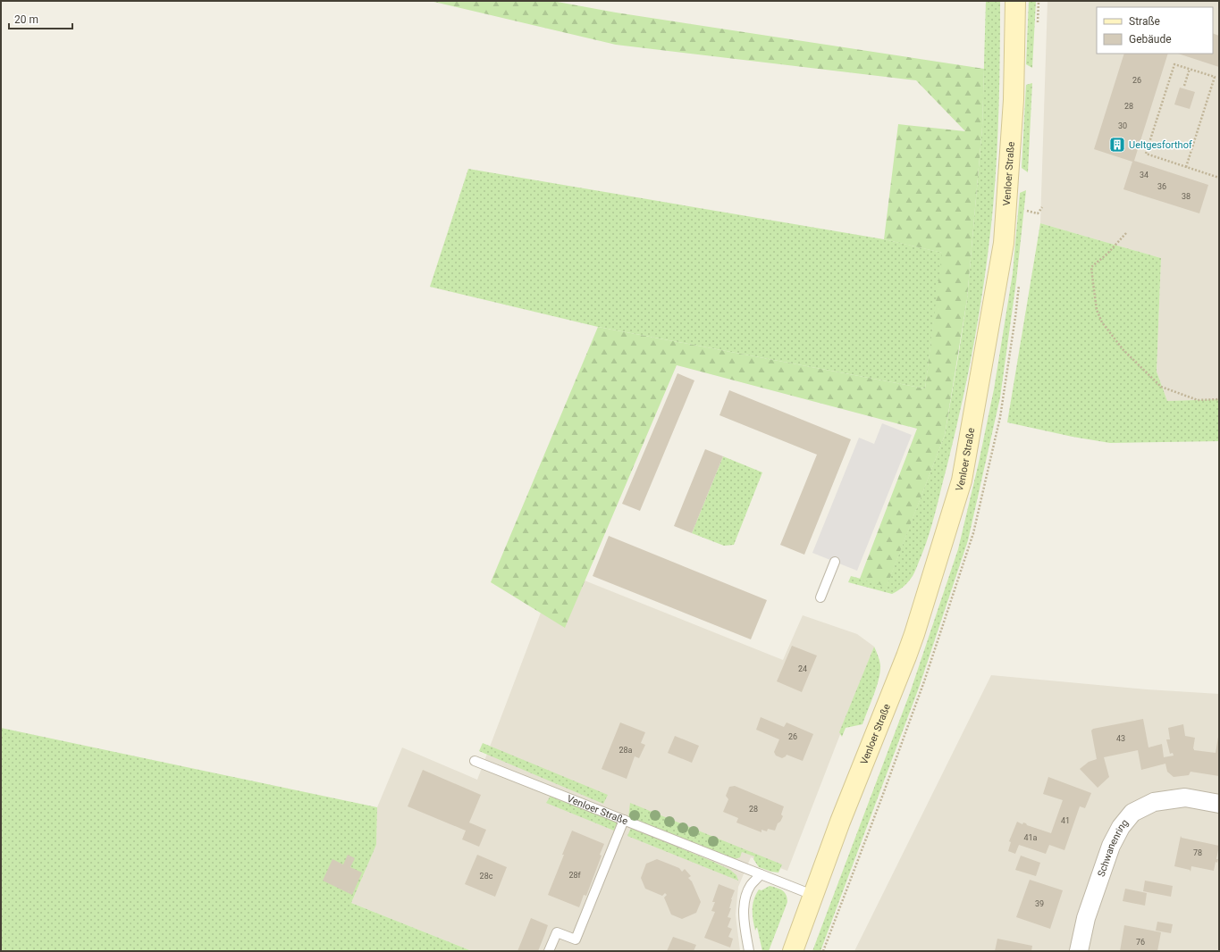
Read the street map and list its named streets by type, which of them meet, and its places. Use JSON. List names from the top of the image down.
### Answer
{
  "streets": {
    "main road": ["Venloer Straße"],
    "street": ["Schwanenring"]
  },
  "places": {
    "building": ["Ueltgesforthof"]
  },
  "house_numbers": [
    "26",
    "28",
    "30",
    "34",
    "36",
    "38",
    "24",
    "26",
    "43",
    "28a",
    "28",
    "41",
    "41a",
    "78",
    "28f",
    "28c",
    "39",
    "76"
  ],
  "legend": ["Straße", "Gebäude"],
  "scale_bar": "20 m"
}
